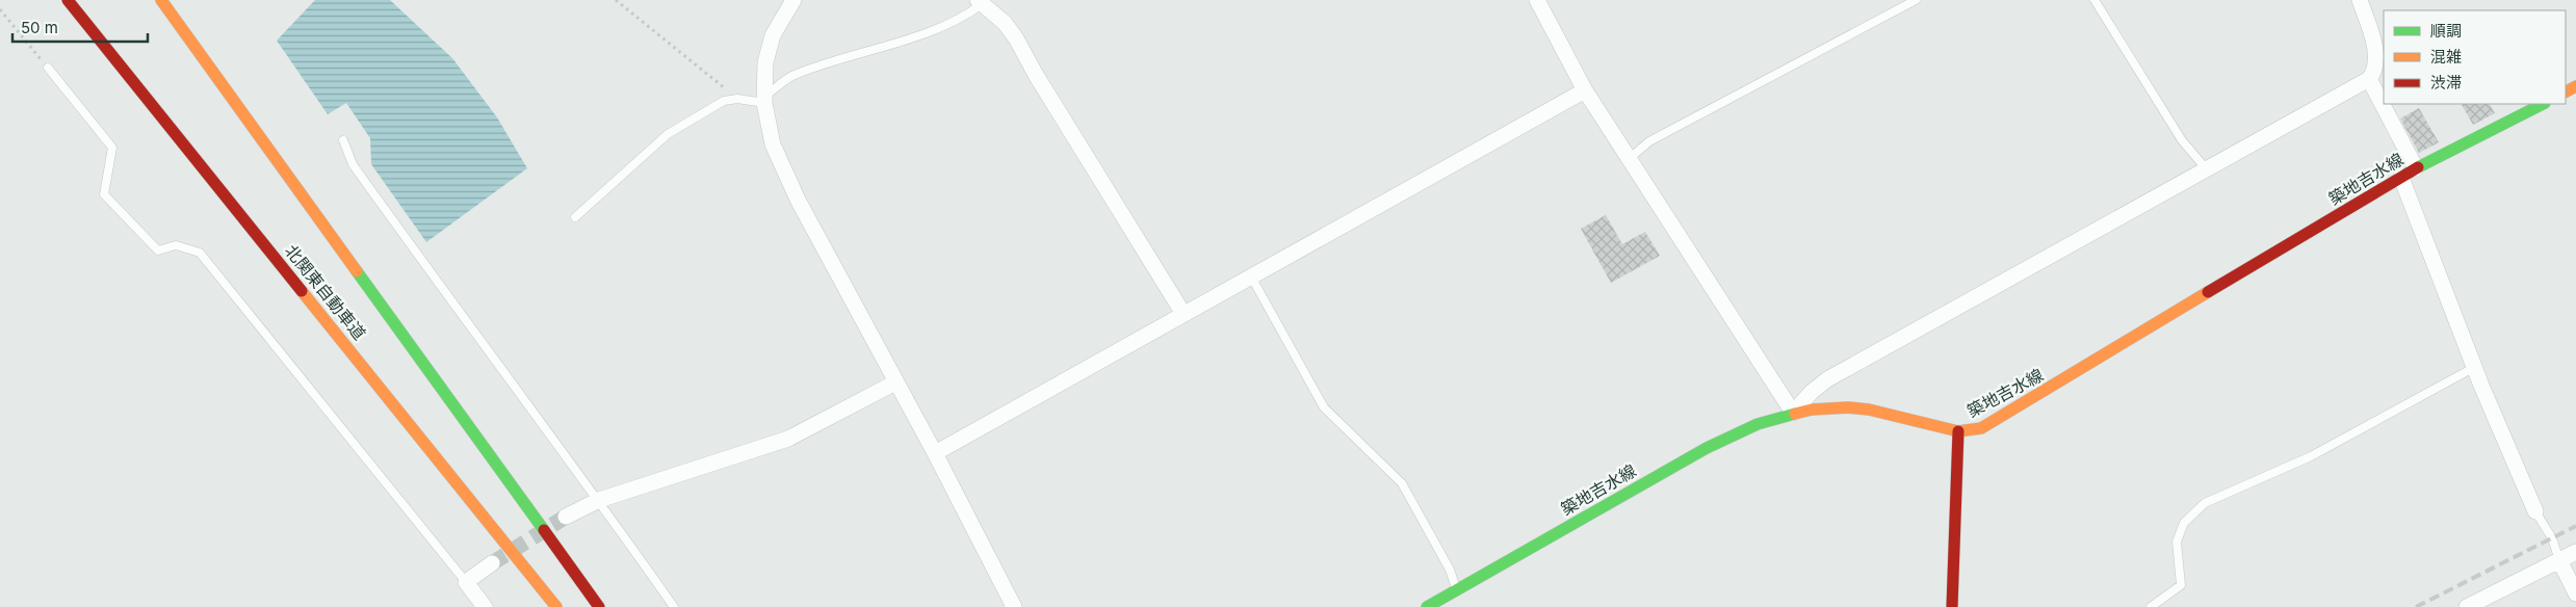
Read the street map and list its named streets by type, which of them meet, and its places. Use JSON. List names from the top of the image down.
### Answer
{
  "streets": {
    "main road": ["築地吉水線", "北関東自動車道"]
  },
  "legend": ["順調", "混雑", "渋滞"],
  "scale_bar": "50 m"
}
